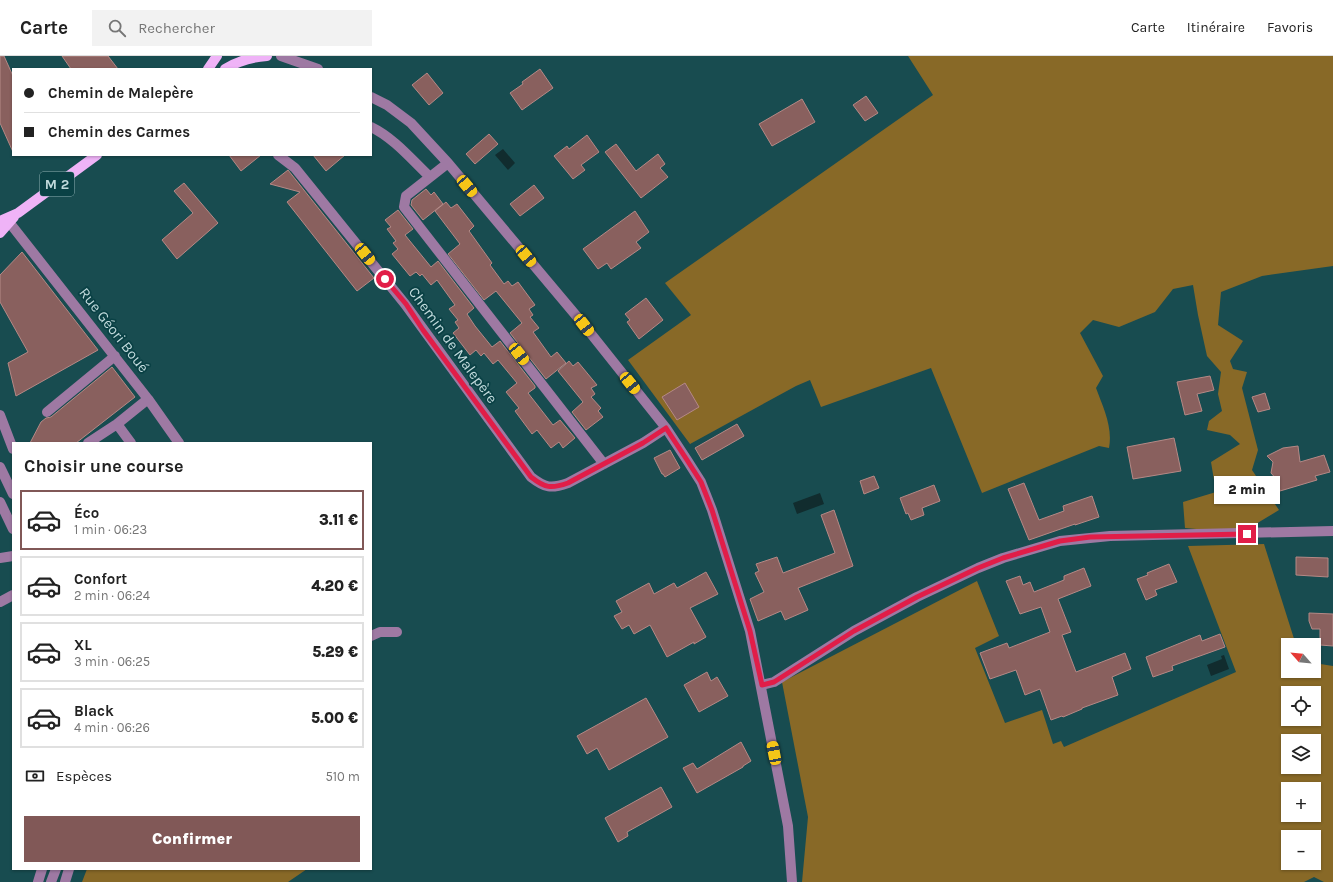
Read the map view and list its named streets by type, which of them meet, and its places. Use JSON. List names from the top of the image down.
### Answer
{
  "streets": {
    "main road": ["M 2"],
    "street": ["Rue Géori Boué", "Chemin de Malepère"]
  },
  "crossings": [
    ["M 2", "Rue Géori Boué"]
  ],
  "north": "top left",
  "page": {
    "header": "Carte",
    "search": "Rechercher",
    "nav": ["Carte", "Itinéraire", "Favoris"],
    "banner": ["Chemin de Malepère", "Chemin des Carmes"],
    "heading": "Choisir une course",
    "bubble": "2 min",
    "list": [
      {
        "name": "Éco",
        "note": "1 min · 06:23",
        "value": "3.11 €"
      },
      {
        "name": "Confort",
        "note": "2 min · 06:24",
        "value": "4.20 €"
      },
      {
        "name": "XL",
        "note": "3 min · 06:25",
        "value": "5.29 €"
      },
      {
        "name": "Black",
        "note": "4 min · 06:26",
        "value": "5.00 €"
      }
    ],
    "map_buttons": ["+", "−"],
    "pay": ["Espèces", "510 m"],
    "buttons": "Confirmer"
  }
}
